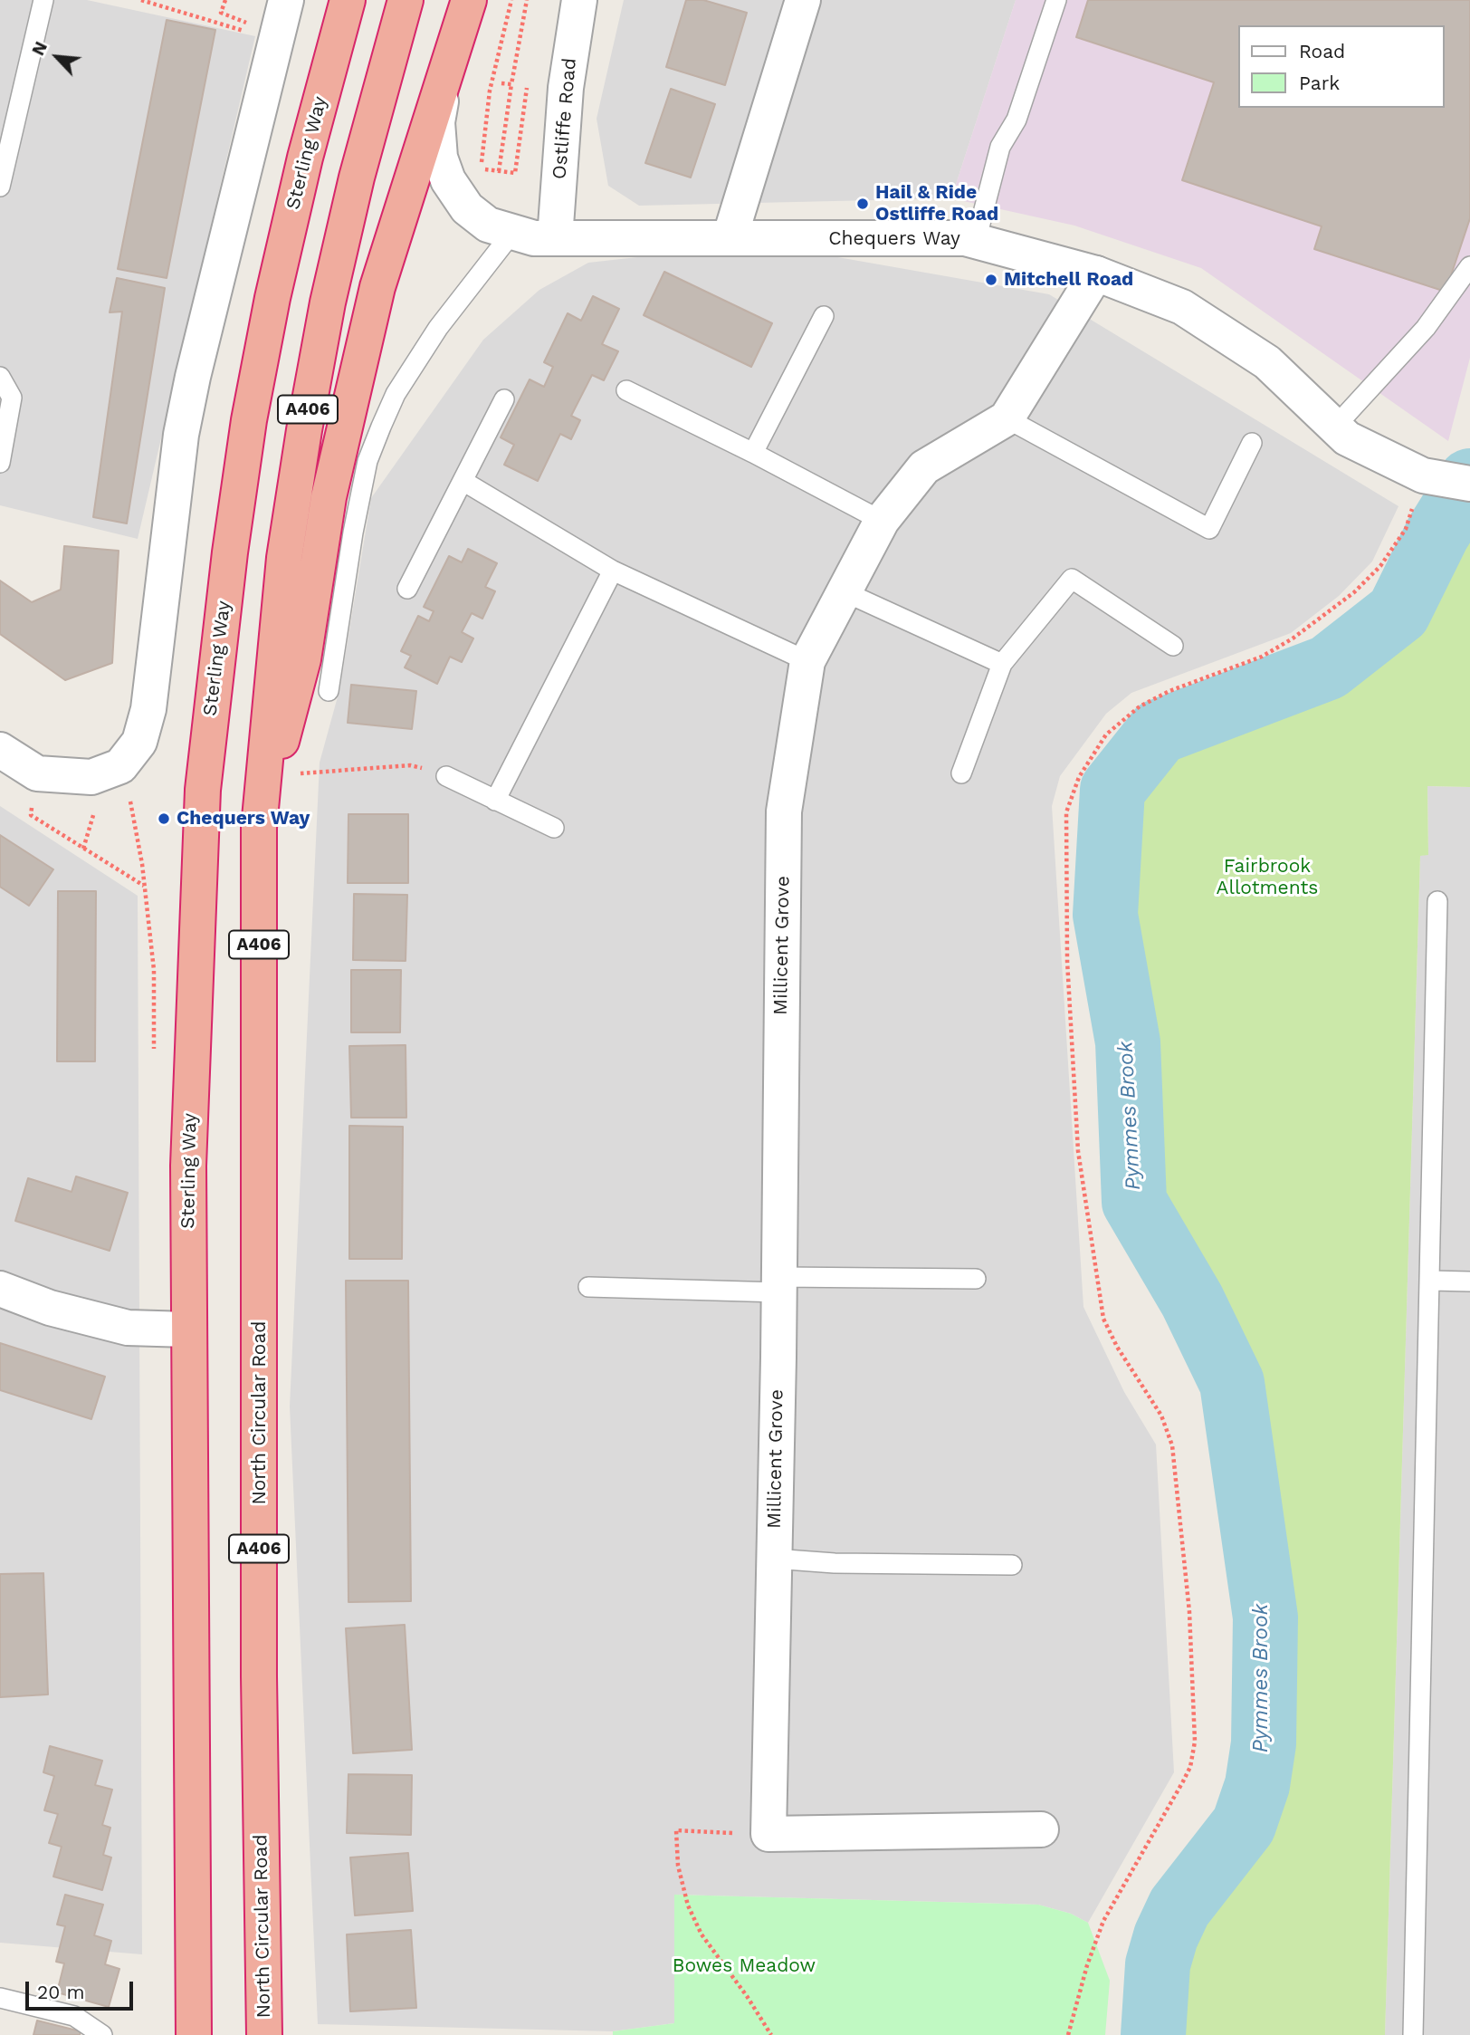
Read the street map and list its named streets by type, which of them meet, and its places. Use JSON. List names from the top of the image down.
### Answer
{
  "streets": {
    "highway": ["Sterling Way", "A406", "North Circular Road"],
    "street": ["Ostliffe Road", "Chequers Way", "Millicent Grove"]
  },
  "crossings": [
    ["Ostliffe Road", "Chequers Way"],
    ["Sterling Way", "A406"],
    ["Chequers Way", "A406"],
    ["A406", "North Circular Road"]
  ],
  "water": ["Pymmes Brook"],
  "parks": ["Fairbrook Allotments", "Bowes Meadow"],
  "places": ["Hail & Ride Ostliffe Road", "Mitchell Road", "Chequers Way"],
  "legend": ["Road", "Park"],
  "scale_bar": "20 m",
  "north": "top left"
}
